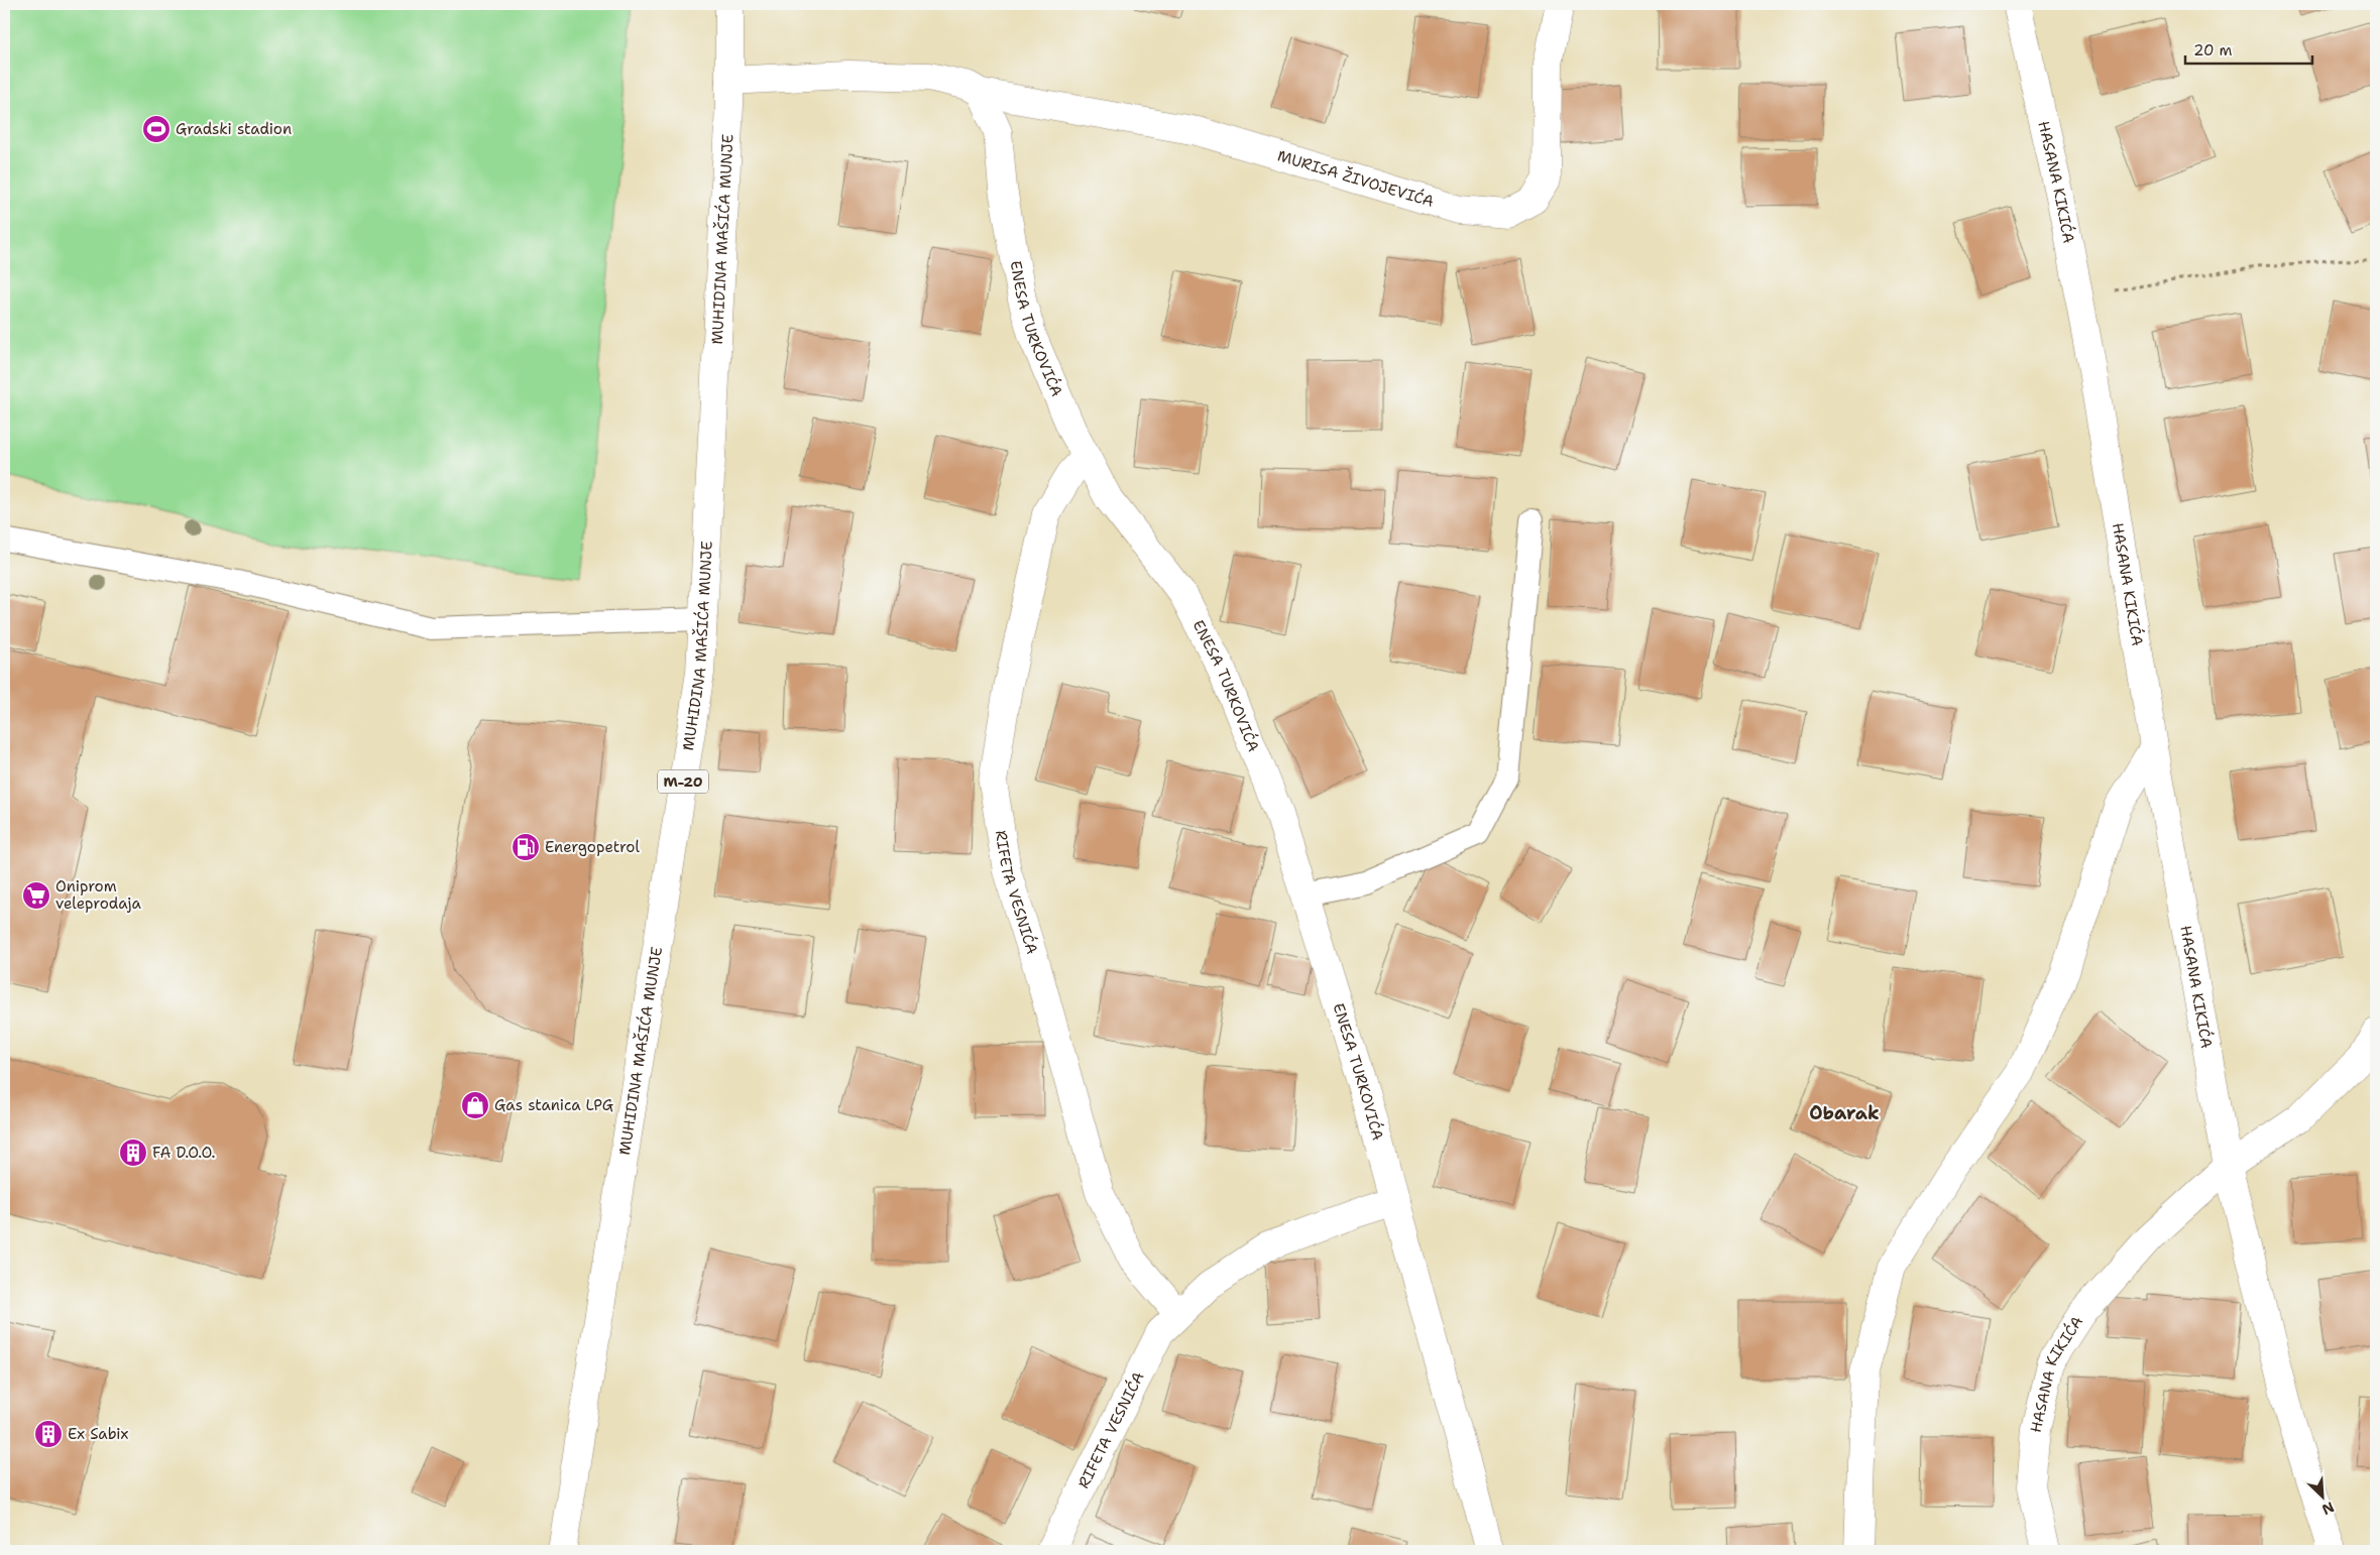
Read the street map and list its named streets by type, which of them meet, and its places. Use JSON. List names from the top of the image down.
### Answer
{
  "streets": {
    "street": [
      "MURISA ŽIVOJEVIĆA",
      "HASANA KIKIĆA",
      "MUHIDINA MAŠIĆA MUNJE",
      "ENESA TURKOVIĆA",
      "M-20",
      "RIFETA VESNIĆA"
    ]
  },
  "crossings": [
    ["MURISA ŽIVOJEVIĆA", "ENESA TURKOVIĆA"],
    ["ENESA TURKOVIĆA", "RIFETA VESNIĆA"]
  ],
  "districts": ["Obarak"],
  "places": {
    "sports": ["Gradski stadion"],
    "fuel station": ["Energopetrol"],
    "supermarket": ["Oniprom veleprodaja"],
    "shop": ["Gas stanica LPG"],
    "building": ["FA D.O.O.", "Ex Sabix"]
  },
  "scale_bar": "20 m",
  "north": "bottom right"
}
